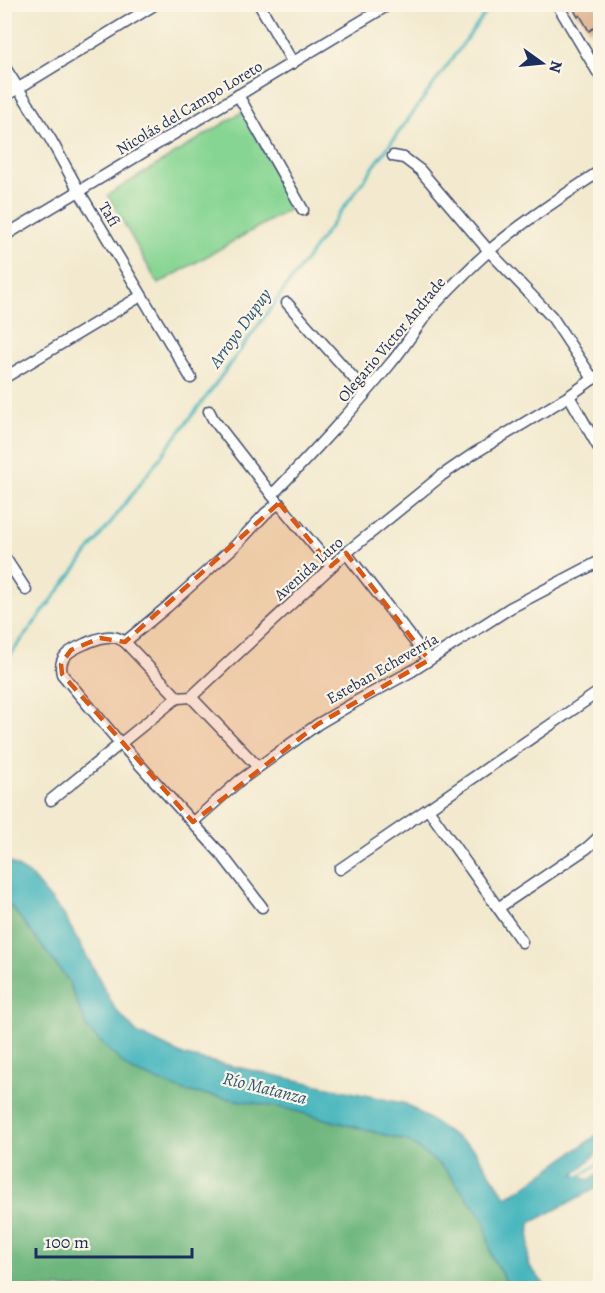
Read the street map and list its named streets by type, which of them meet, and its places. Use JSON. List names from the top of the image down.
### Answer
{
  "streets": {
    "street": [
      "Nicolás del Campo Loreto",
      "Tafí",
      "Olegario Victor Andrade",
      "Avenida Luro",
      "Esteban Echeverría"
    ]
  },
  "crossings": [
    ["Nicolás del Campo Loreto", "Tafí"]
  ],
  "water": ["Arroyo Dupuy", "Río Matanza"],
  "scale_bar": "100 m",
  "north": "right"
}
